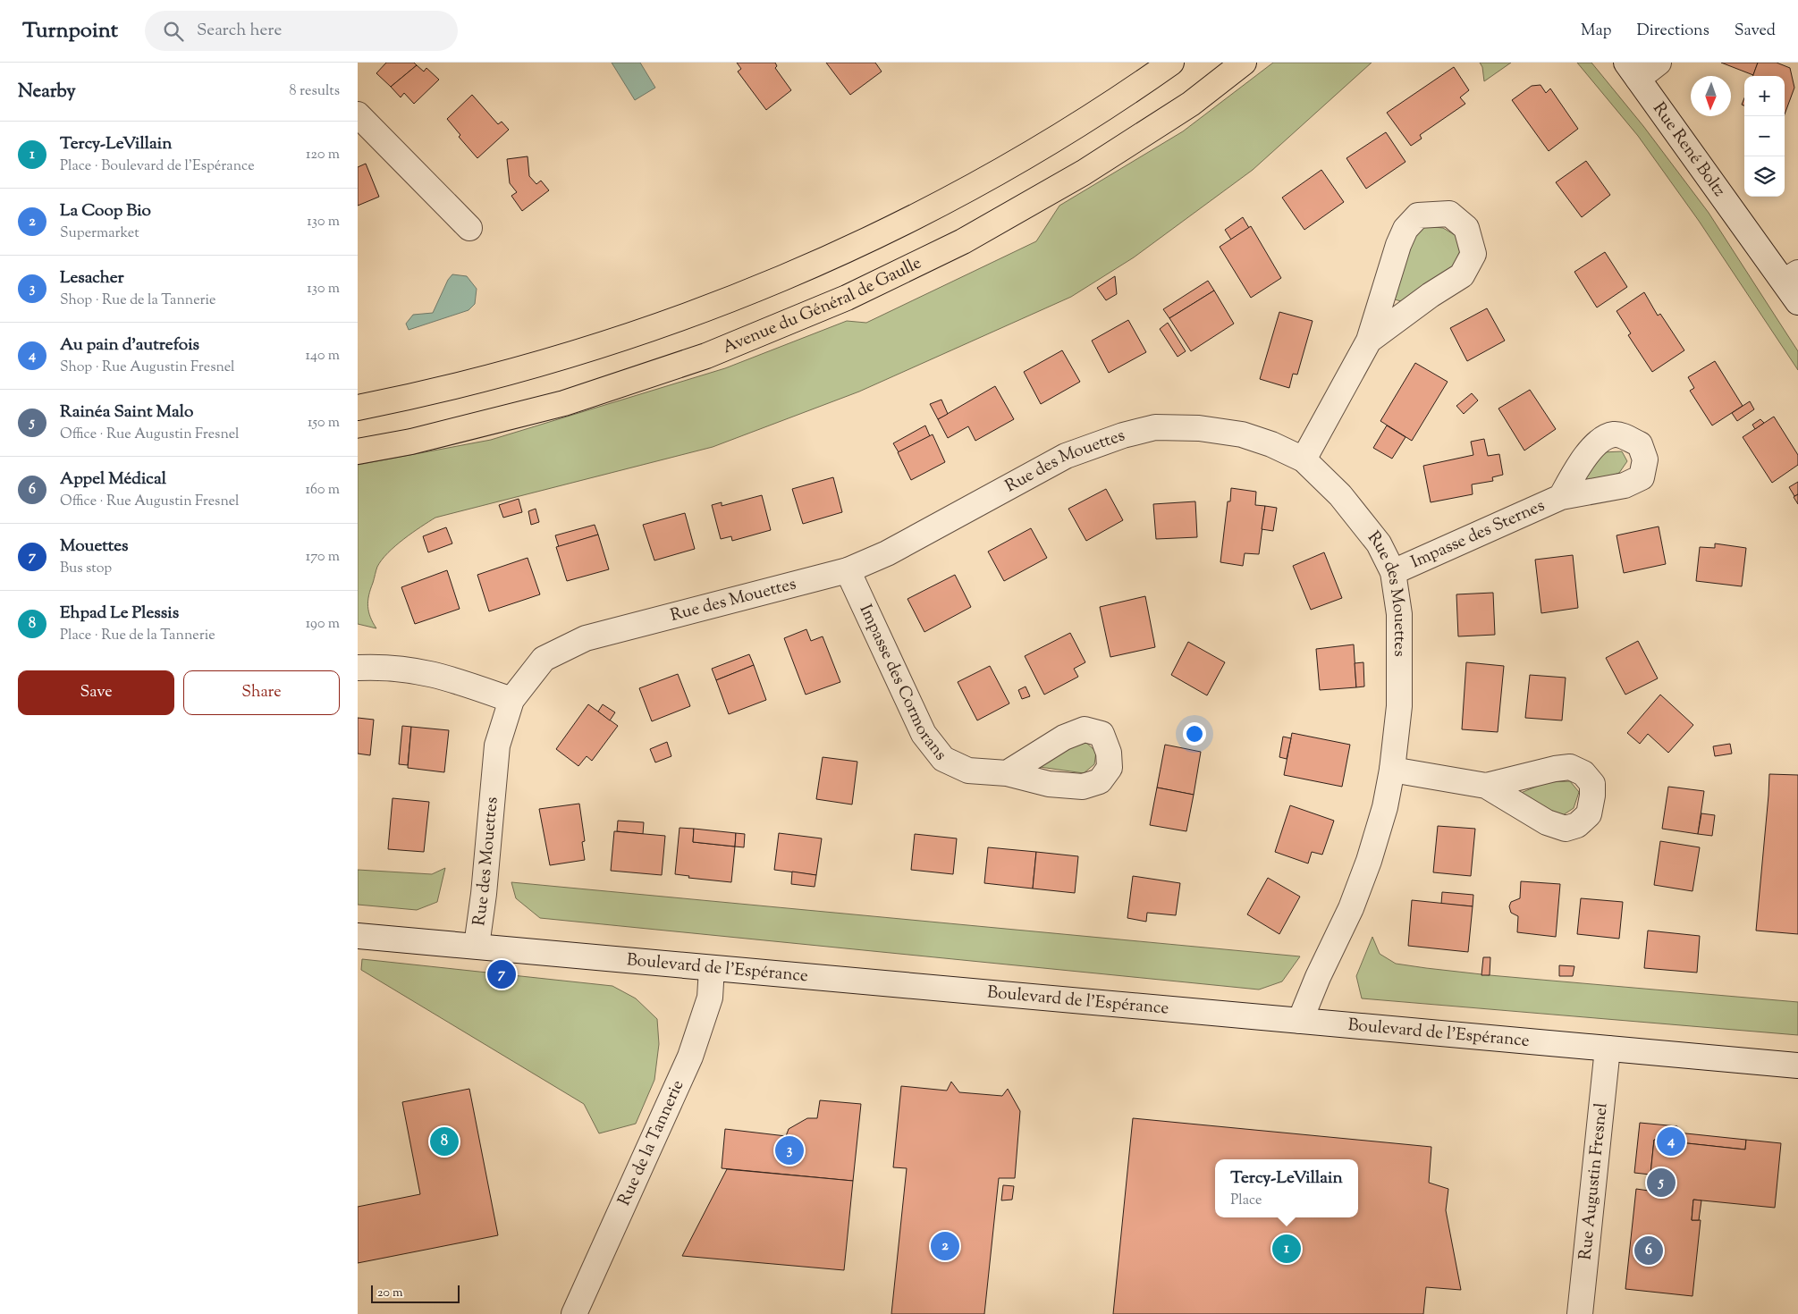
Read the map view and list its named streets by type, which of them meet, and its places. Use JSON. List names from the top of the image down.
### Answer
{
  "streets": {
    "main road": ["Avenue du Général de Gaulle"],
    "street": [
      "Rue René Boltz",
      "Rue des Mouettes",
      "Impasse des Sternes",
      "Impasse des Cormorans",
      "Boulevard de l'Espérance",
      "Rue de la Tannerie",
      "Rue Augustin Fresnel"
    ]
  },
  "crossings": [
    ["Rue des Mouettes", "Impasse des Sternes"],
    ["Rue des Mouettes", "Impasse des Cormorans"],
    ["Rue des Mouettes", "Boulevard de l'Espérance"],
    ["Boulevard de l'Espérance", "Rue de la Tannerie"],
    ["Boulevard de l'Espérance", "Rue Augustin Fresnel"]
  ],
  "scale_bar": "20 m",
  "north": "bottom",
  "page": {
    "header": "Turnpoint",
    "search": "Search here",
    "nav": ["Map", "Directions", "Saved"],
    "heading": ["Nearby", "8 results"],
    "map_buttons": ["+", "−"],
    "list": [
      {
        "mark": "1",
        "name": "Tercy-LeVillain",
        "note": "Place · Boulevard de l'Espérance",
        "value": "120 m"
      },
      {
        "mark": "2",
        "name": "La Coop Bio",
        "note": "Supermarket",
        "value": "130 m"
      },
      {
        "mark": "3",
        "name": "Lesacher",
        "note": "Shop · Rue de la Tannerie",
        "value": "130 m"
      },
      {
        "mark": "4",
        "name": "Au pain d'autrefois",
        "note": "Shop · Rue Augustin Fresnel",
        "value": "140 m"
      },
      {
        "mark": "5",
        "name": "Rainéa Saint Malo",
        "note": "Office · Rue Augustin Fresnel",
        "value": "150 m"
      },
      {
        "mark": "6",
        "name": "Appel Médical",
        "note": "Office · Rue Augustin Fresnel",
        "value": "160 m"
      },
      {
        "mark": "7",
        "name": "Mouettes",
        "note": "Bus stop",
        "value": "170 m"
      },
      {
        "mark": "8",
        "name": "Ehpad Le Plessis",
        "note": "Place · Rue de la Tannerie",
        "value": "190 m"
      }
    ],
    "buttons": ["Save", "Share"],
    "pins": [
      "7",
      "4",
      "8",
      "3",
      "5",
      "2",
      "1",
      "6"
    ],
    "popup": ["Tercy-LeVillain", "Place"],
    "scale": "20 m"
  }
}
